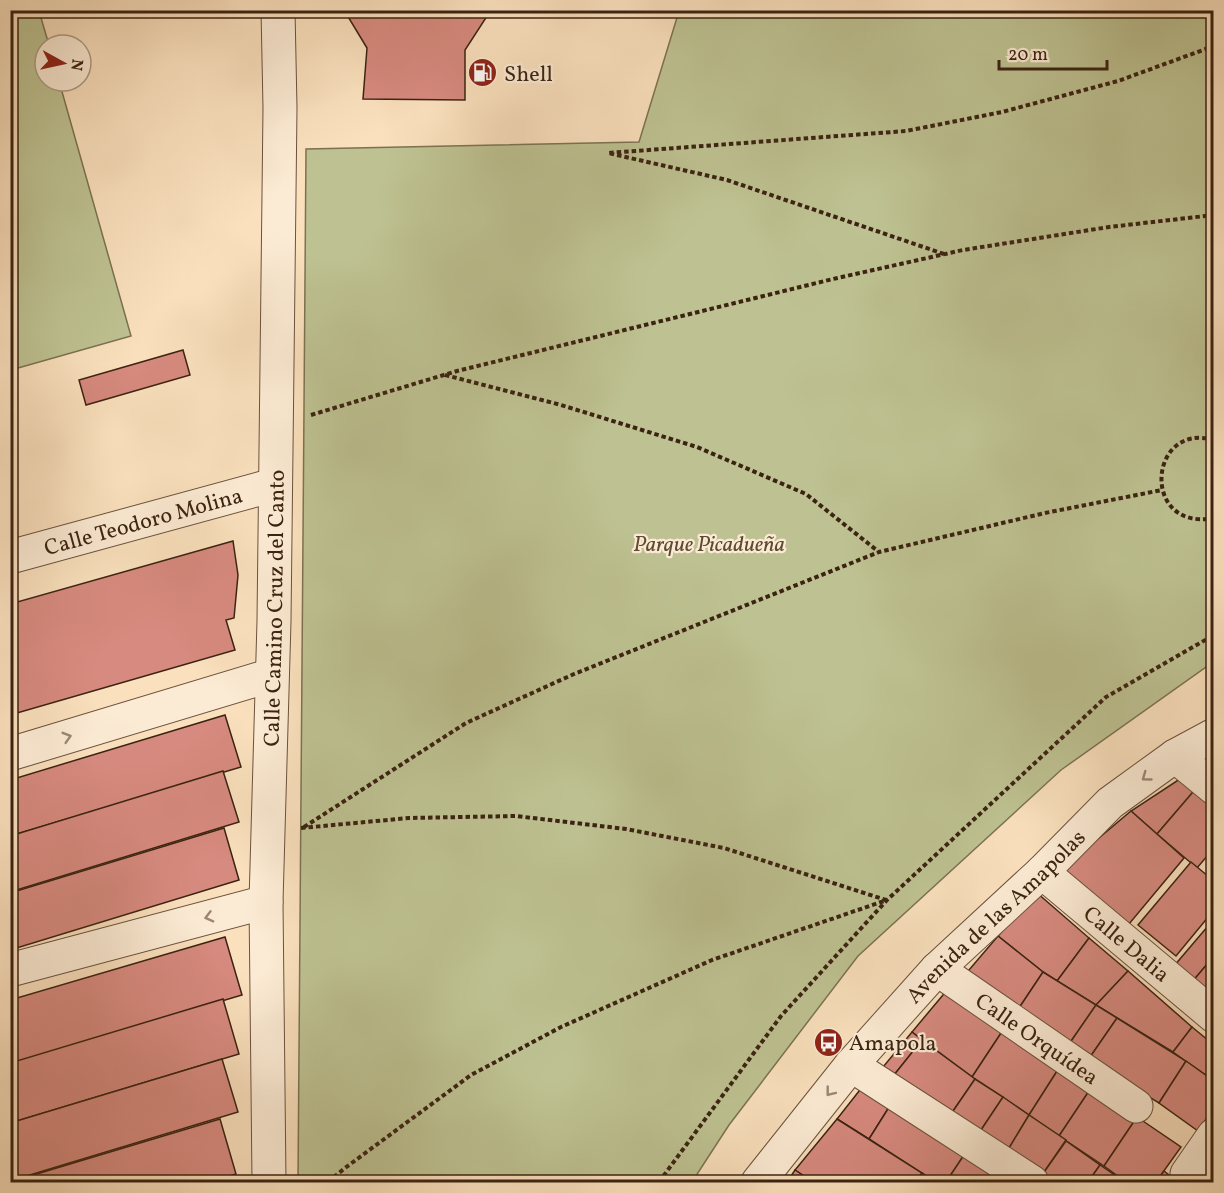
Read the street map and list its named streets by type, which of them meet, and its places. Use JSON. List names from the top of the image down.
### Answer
{
  "streets": {
    "street": [
      "Calle Teodoro Molina",
      "Calle Camino Cruz del Canto",
      "Avenida de las Amapolas",
      "Calle Dalia",
      "Calle Orquídea"
    ]
  },
  "crossings": [
    ["Calle Teodoro Molina", "Calle Camino Cruz del Canto"],
    ["Avenida de las Amapolas", "Calle Dalia"],
    ["Avenida de las Amapolas", "Calle Orquídea"]
  ],
  "one_way": ["Avenida de las Amapolas"],
  "parks": ["Parque Picadueña"],
  "places": {
    "fuel station": ["Shell"],
    "bus stop": ["Amapola"]
  },
  "scale_bar": "20 m",
  "north": "right"
}
